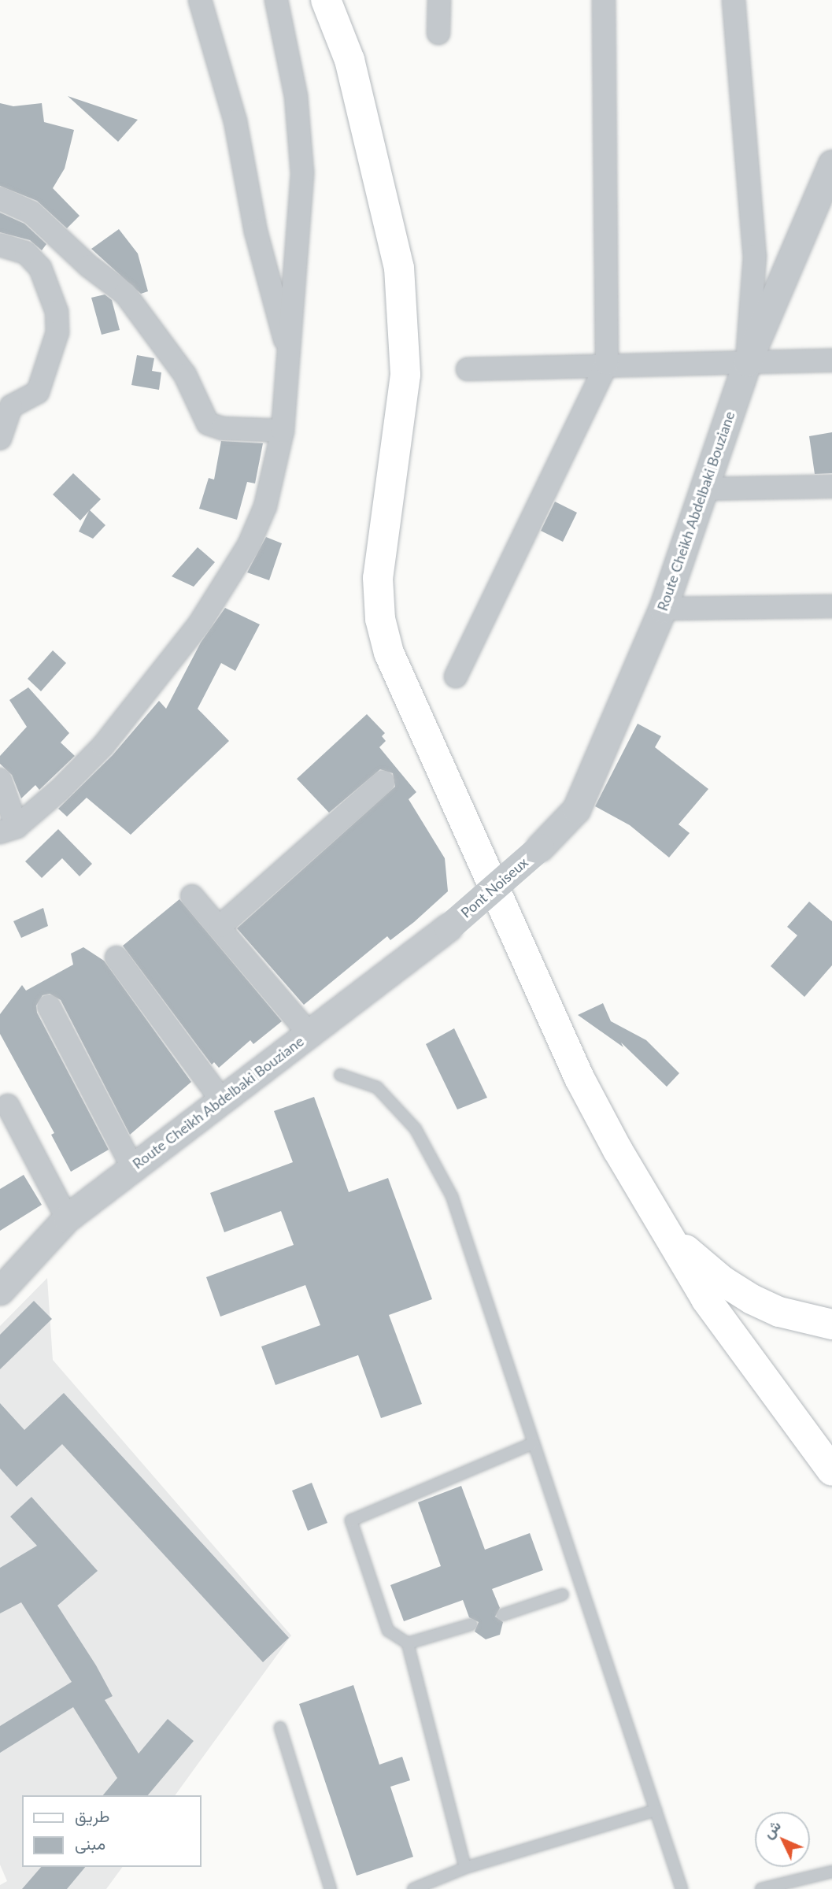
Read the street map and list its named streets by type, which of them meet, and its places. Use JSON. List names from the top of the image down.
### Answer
{
  "streets": {
    "street": ["Route Cheikh Abdelbaki Bouziane", "Pont Noiseux"]
  },
  "crossings": [
    ["Route Cheikh Abdelbaki Bouziane", "Pont Noiseux"]
  ],
  "legend": ["طريق", "مبنى"],
  "north": "top left"
}
